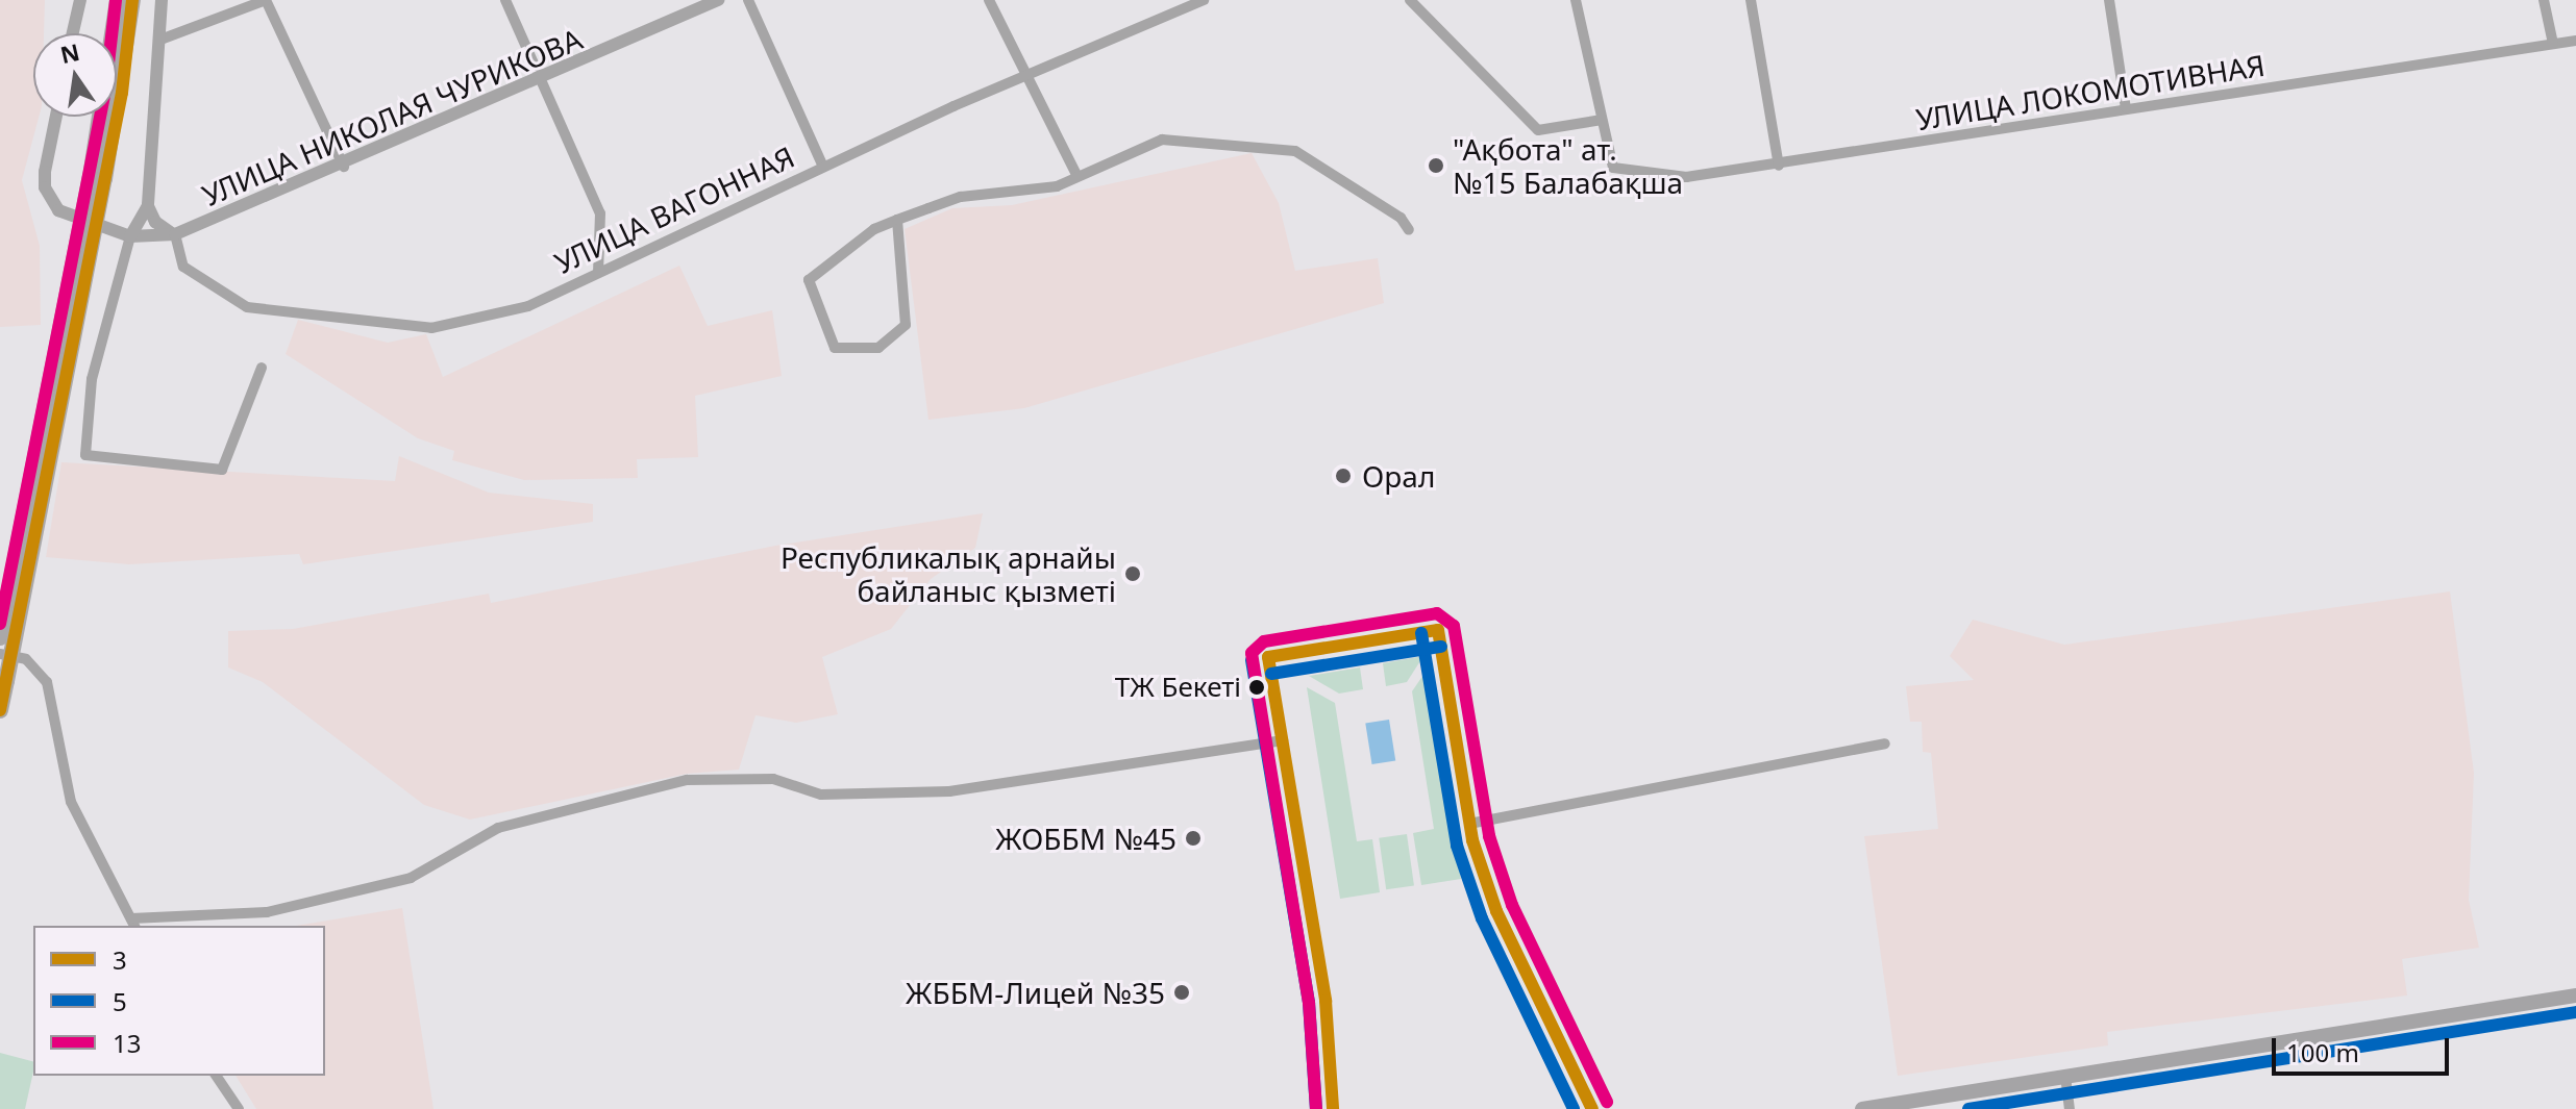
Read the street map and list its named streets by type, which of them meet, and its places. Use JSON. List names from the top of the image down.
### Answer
{
  "streets": {
    "street": ["УЛИЦА ЛОКОМОТИВНАЯ", "УЛИЦА НИКОЛАЯ ЧУРИКОВА", "УЛИЦА ВАГОННАЯ"]
  },
  "crossings": [
    ["УЛИЦА НИКОЛАЯ ЧУРИКОВА", "УЛИЦА ВАГОННАЯ"]
  ],
  "places": [
    "\"Ақбота\" ат. №15 Балабақша",
    "Орал",
    "Республикалық арнайы байланыс қызметі",
    "ТЖ Бекеті",
    "ЖОББМ №45",
    "ЖББМ-Лицей №35"
  ],
  "lines": ["transit line 3", "transit line 13", "transit line 5"],
  "legend": ["3", "5", "13"],
  "scale_bar": "100 m",
  "north": "top"
}
